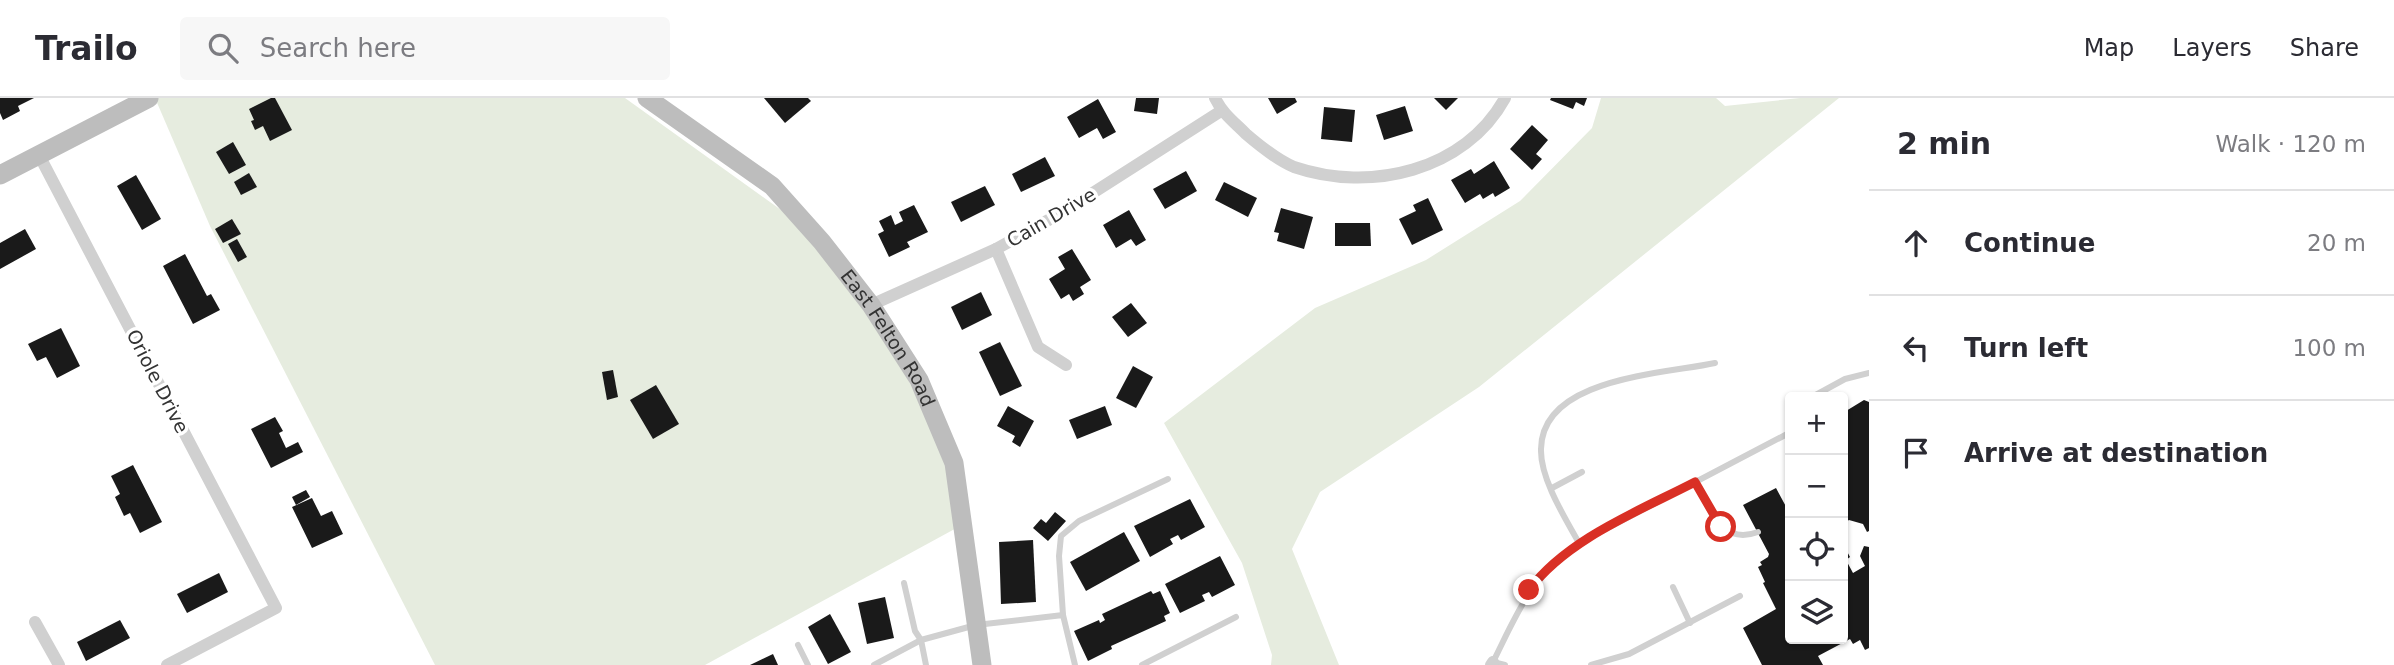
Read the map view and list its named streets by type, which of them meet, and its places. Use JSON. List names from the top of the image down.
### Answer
{
  "streets": {
    "street": ["Cain Drive", "East Felton Road", "Oriole Drive"]
  },
  "crossings": [
    ["Cain Drive", "East Felton Road"]
  ],
  "page": {
    "header": "Trailo",
    "search": "Search here",
    "nav": ["Map", "Layers", "Share"],
    "heading": ["2 min", "Walk · 120 m"],
    "list": [
      ["Continue", "20 m"],
      ["Turn left", "100 m"],
      "Arrive at destination"
    ],
    "map_buttons": ["+", "−"]
  }
}
